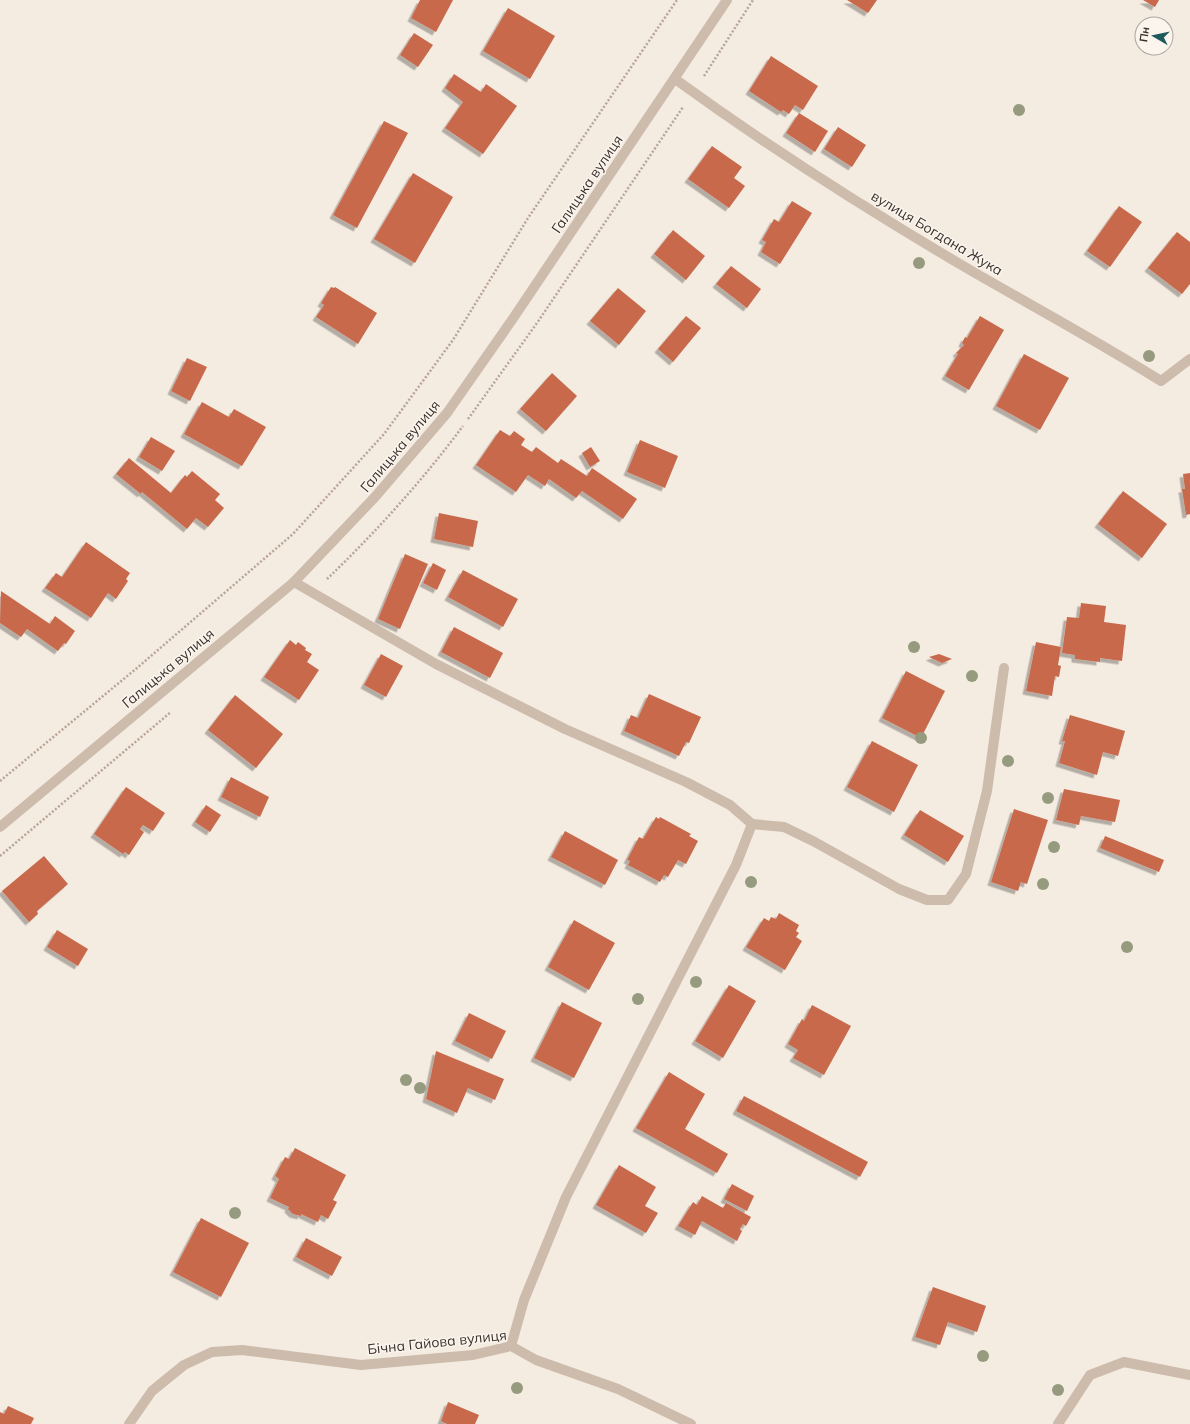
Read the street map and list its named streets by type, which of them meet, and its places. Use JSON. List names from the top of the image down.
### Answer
{
  "streets": {
    "street": ["Галицька вулиця", "вулиця Богдана Жука", "Бічна Гайова вулиця"]
  },
  "crossings": [
    ["Галицька вулиця", "вулиця Богдана Жука"]
  ],
  "north": "left"
}
